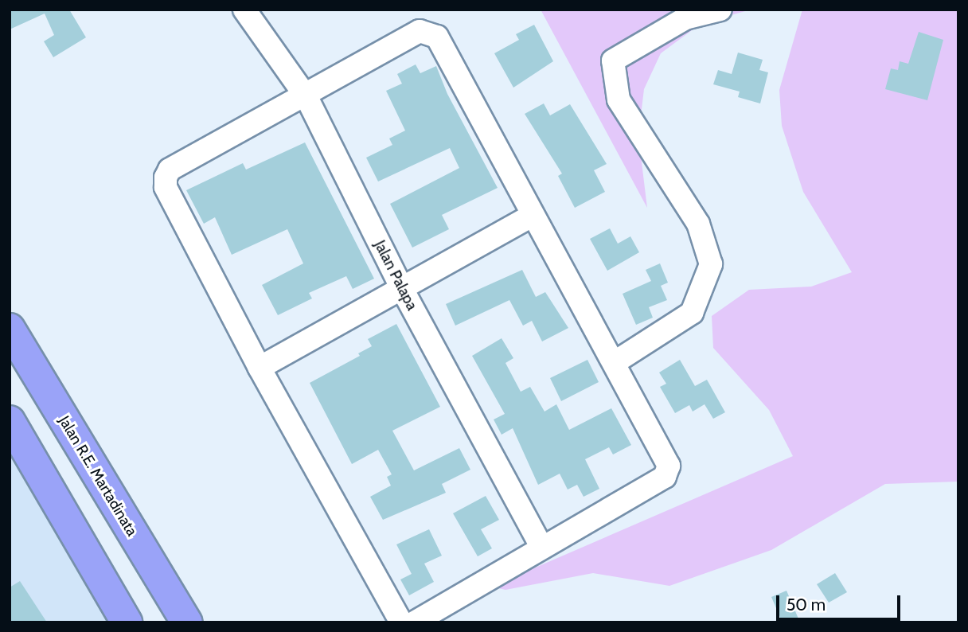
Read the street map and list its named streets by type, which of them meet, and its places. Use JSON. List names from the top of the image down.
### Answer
{
  "streets": {
    "highway": ["Jalan R.E. Martadinata"],
    "street": ["Jalan Palapa"]
  },
  "scale_bar": "50 m"
}
